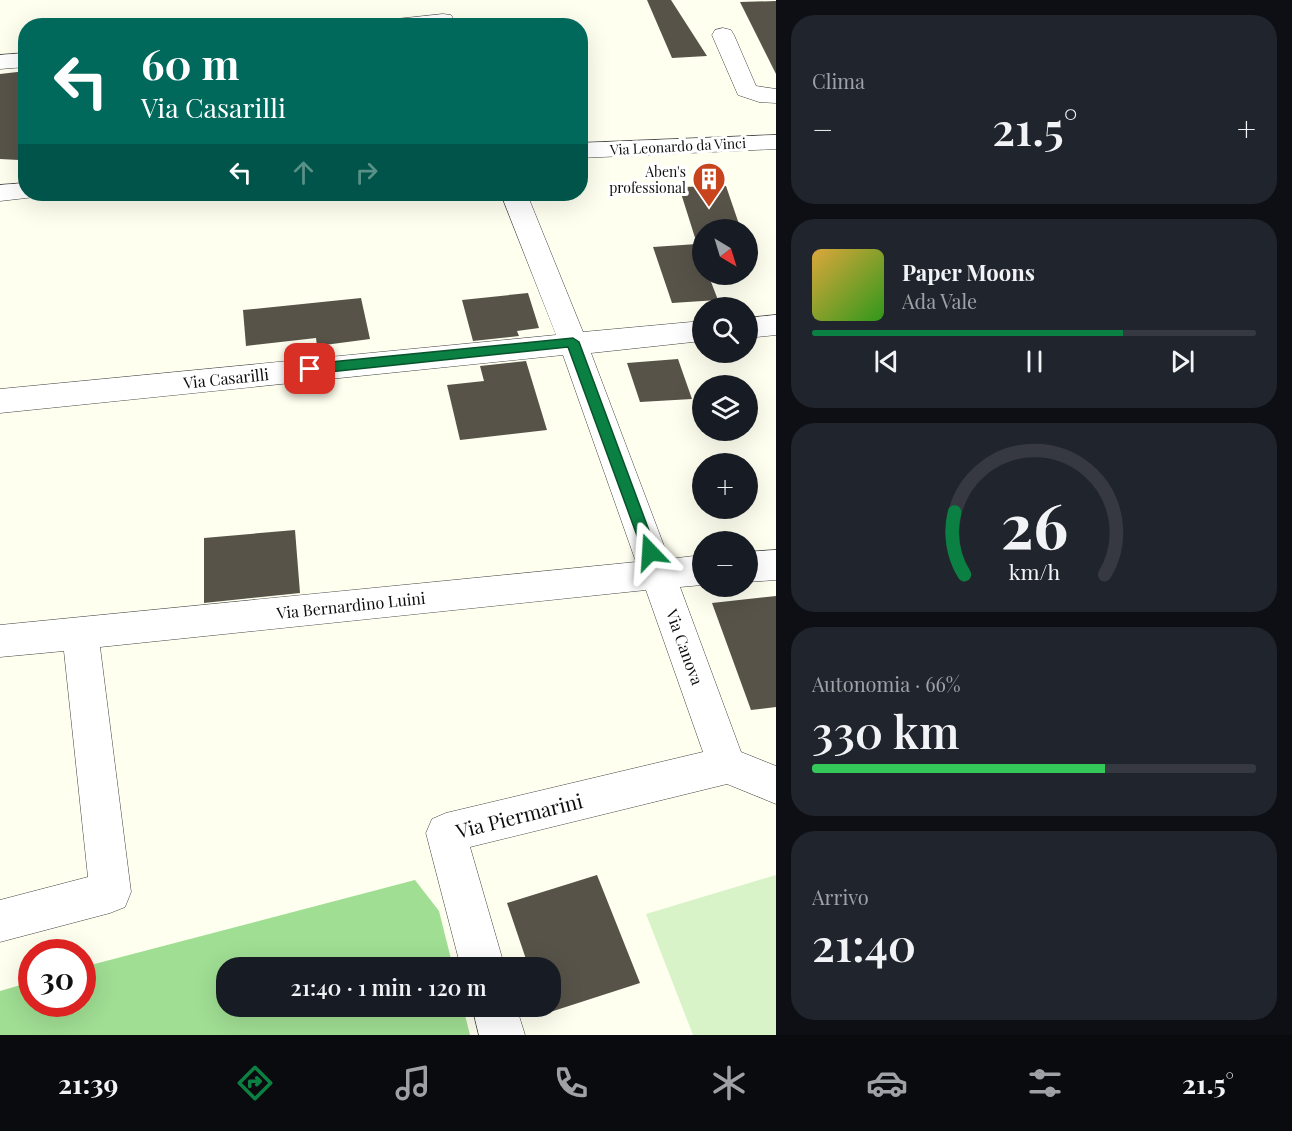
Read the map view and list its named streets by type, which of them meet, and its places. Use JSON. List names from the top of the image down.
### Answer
{
  "streets": {
    "street": [
      "Via Leonardo da Vinci",
      "Via Casarilli",
      "Via Bernardino Luini",
      "Via Canova",
      "Via Piermarini"
    ]
  },
  "crossings": [
    ["Via Casarilli", "Via Canova"],
    ["Via Bernardino Luini", "Via Canova"],
    ["Via Canova", "Via Piermarini"]
  ],
  "places": {
    "building": ["Aben's professional"]
  },
  "north": "bottom right",
  "page": {
    "tile": [
      "Clima",
      ["Autonomia · 66%", "330 km"],
      ["Arrivo", "21:40"]
    ],
    "turn": ["60 m", "Via Casarilli"],
    "heat": ["−", "21.5°", "+"],
    "map_buttons": ["+", "−"],
    "song": ["Paper Moons", "Ada Vale"],
    "limit": "30",
    "trip": "21:40 · 1 min · 120 m",
    "tabs": ["21:39", "21.5°"],
    "gauge": ["26", "km/h"]
  }
}
